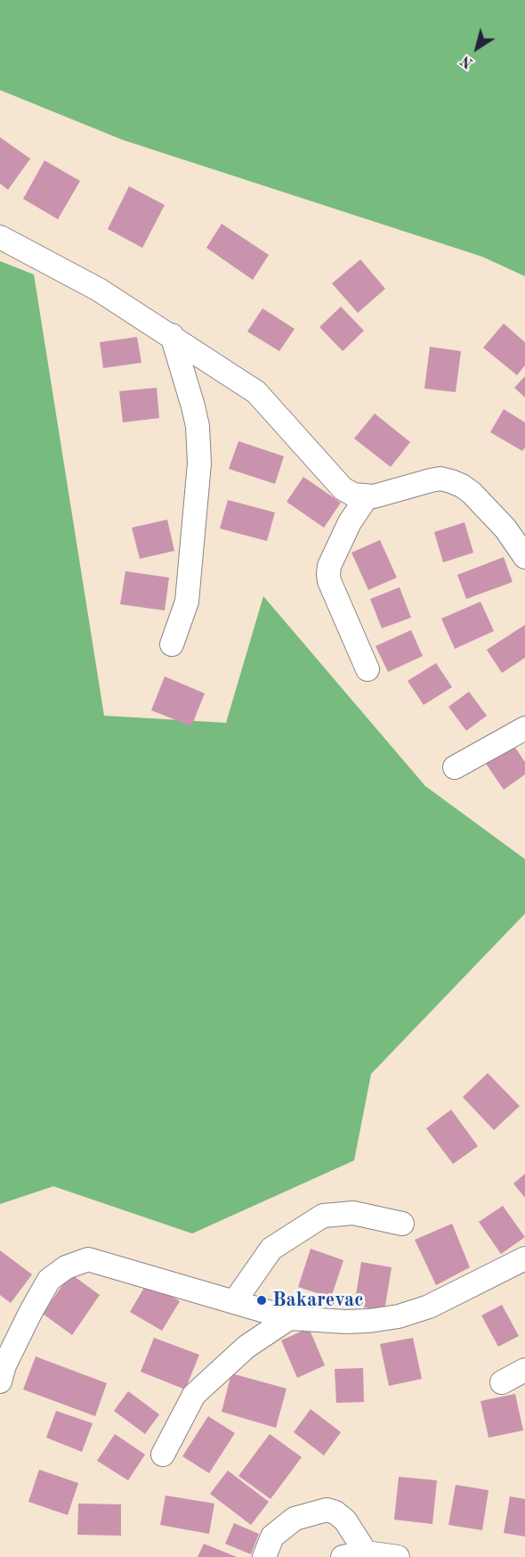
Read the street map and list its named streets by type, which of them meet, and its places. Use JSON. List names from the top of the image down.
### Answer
{
  "places": ["Bakarevac"],
  "north": "bottom left"
}
